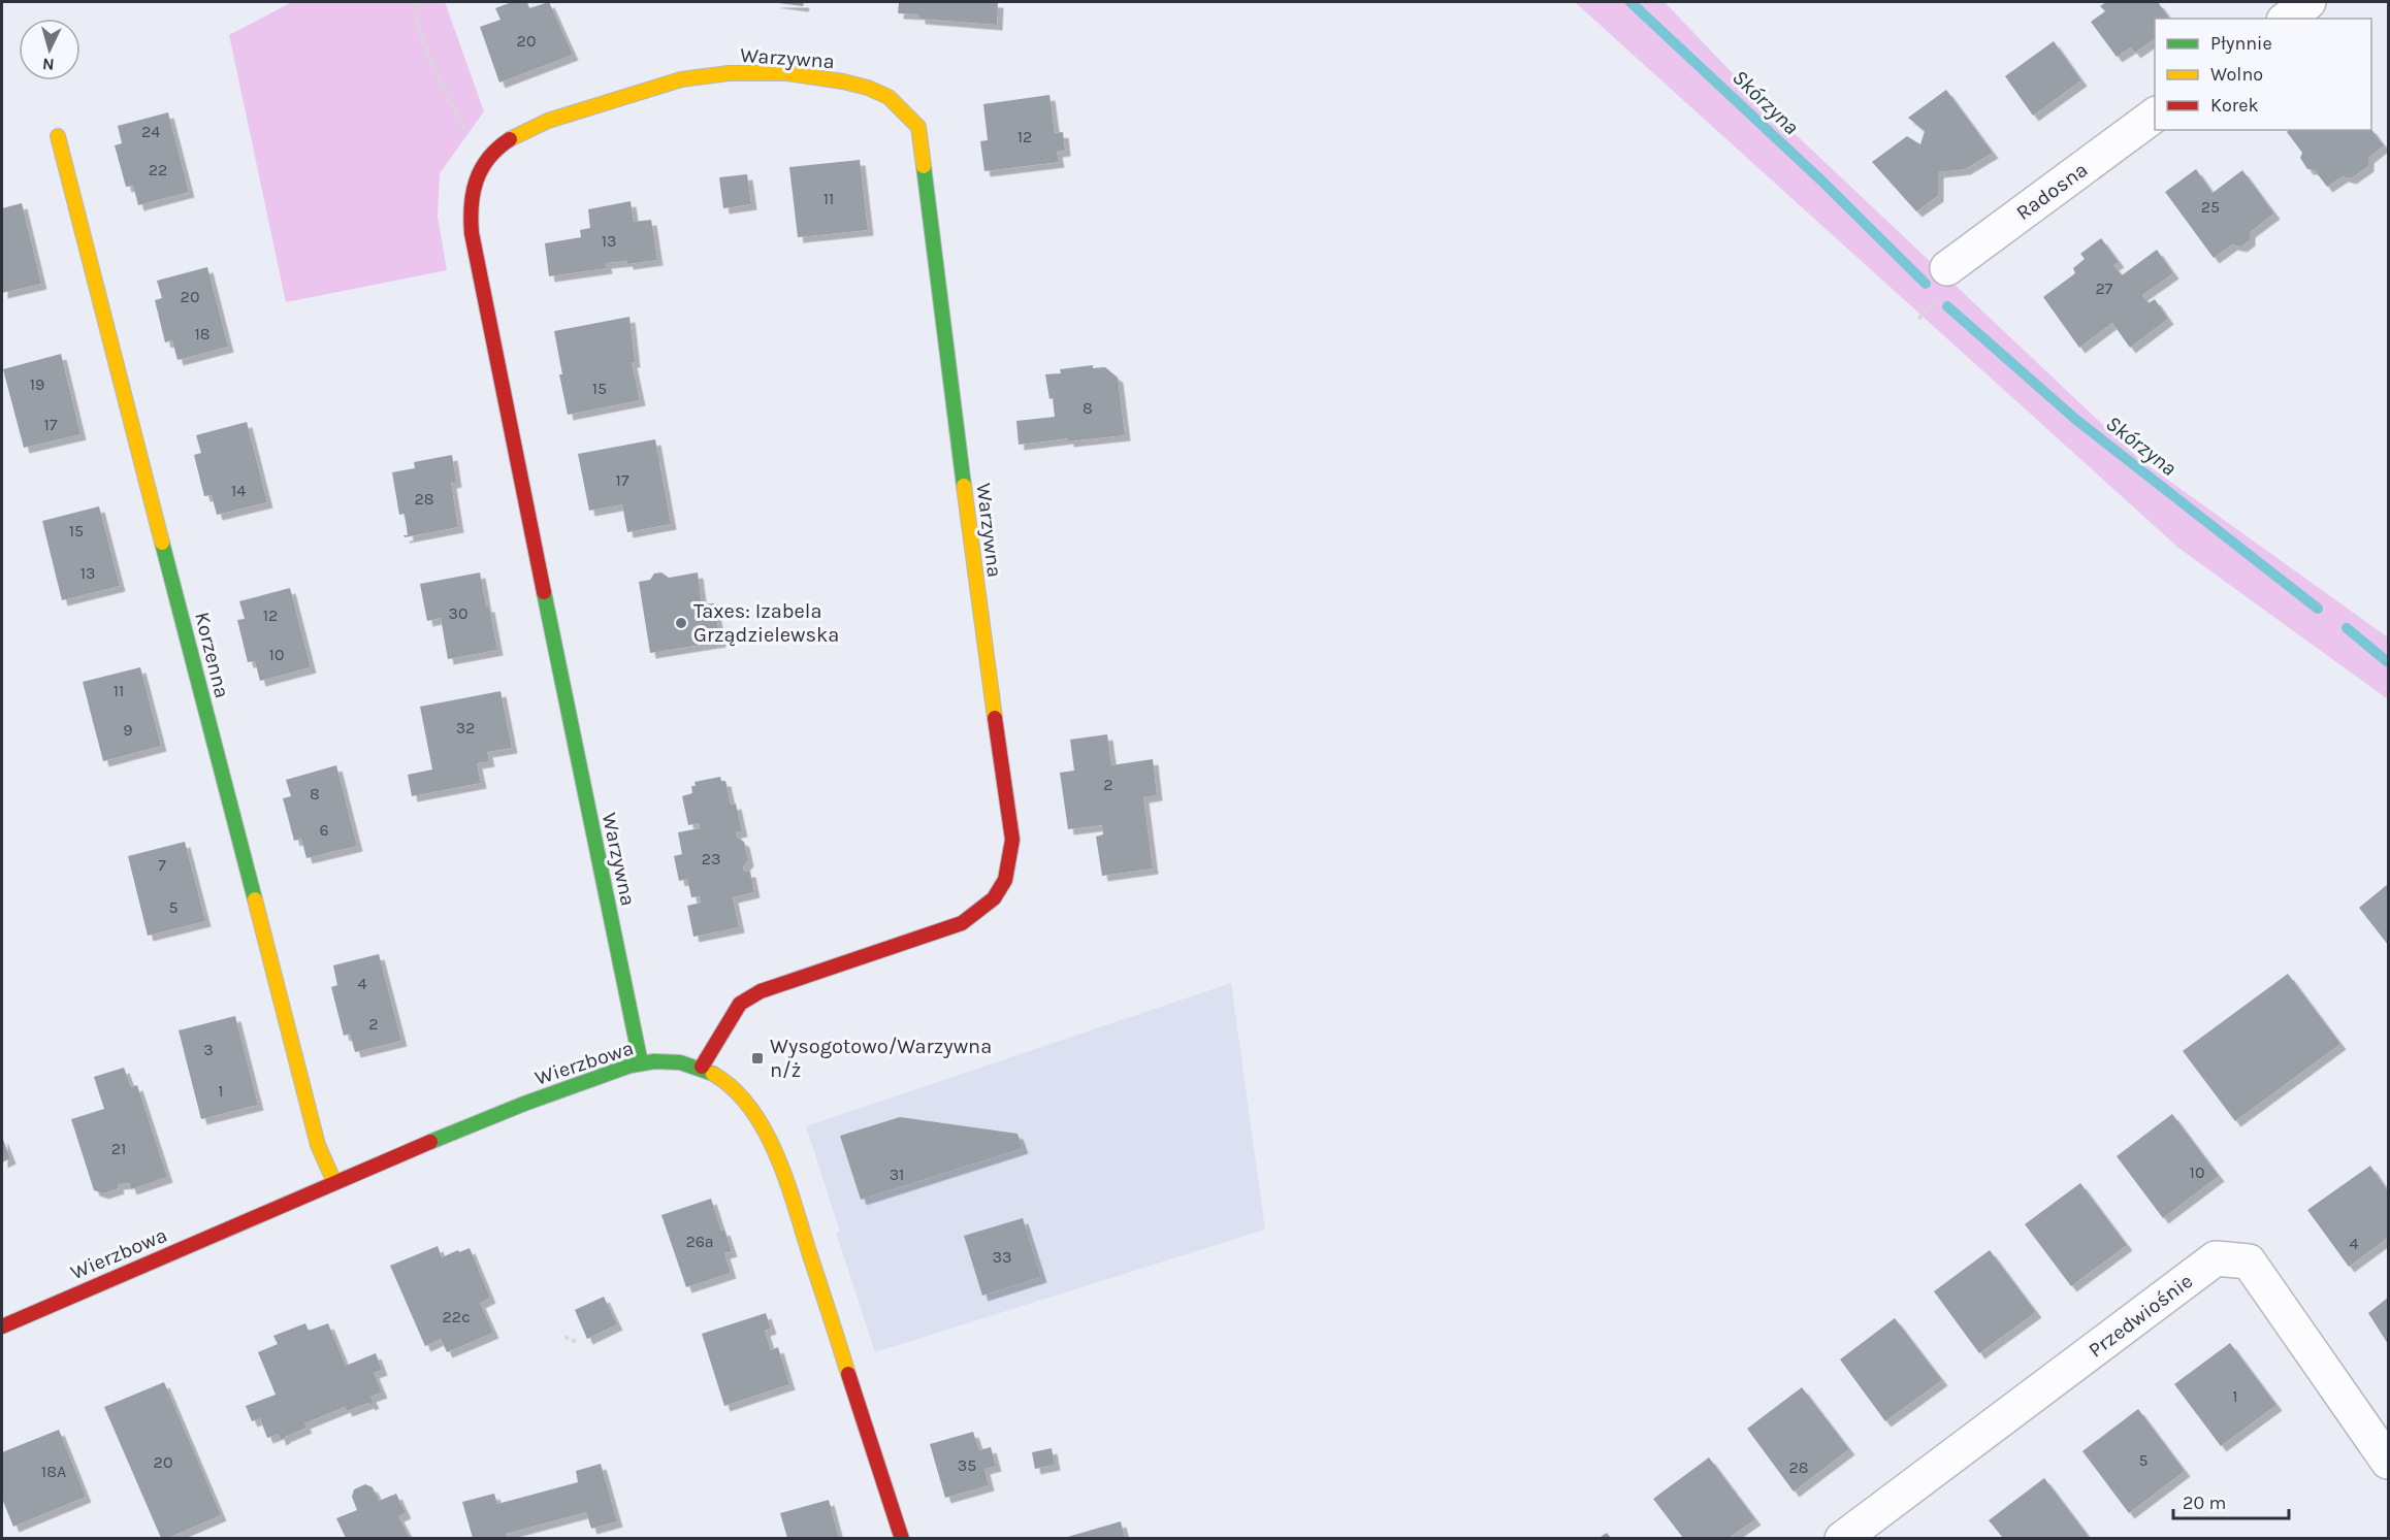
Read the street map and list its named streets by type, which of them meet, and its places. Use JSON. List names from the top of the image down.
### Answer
{
  "streets": {
    "street": [
      "Warzywna",
      "Radosna",
      "Korzenna",
      "Wierzbowa",
      "Przedwiośnie"
    ]
  },
  "crossings": [
    ["Warzywna", "Wierzbowa"],
    ["Korzenna", "Wierzbowa"]
  ],
  "water": ["Skórzyna"],
  "places": {
    "other": ["Taxes: Izabela Grządzielewska"],
    "transit": ["Wysogotowo/Warzywna n/ż"]
  },
  "house_numbers": [
    "20",
    "24",
    "12",
    "22",
    "11",
    "25",
    "13",
    "27",
    "20",
    "18",
    "19",
    "15",
    "8",
    "17",
    "17",
    "14",
    "28",
    "15",
    "13",
    "30",
    "12",
    "10",
    "11",
    "32",
    "9",
    "2",
    "8",
    "6",
    "23",
    "7",
    "5",
    "4",
    "2",
    "3",
    "1",
    "21",
    "10",
    "31",
    "26a",
    "4",
    "33",
    "22c",
    "1",
    "5",
    "20",
    "35",
    "28",
    "18A"
  ],
  "legend": ["Płynnie", "Wolno", "Korek"],
  "scale_bar": "20 m",
  "north": "bottom"
}
